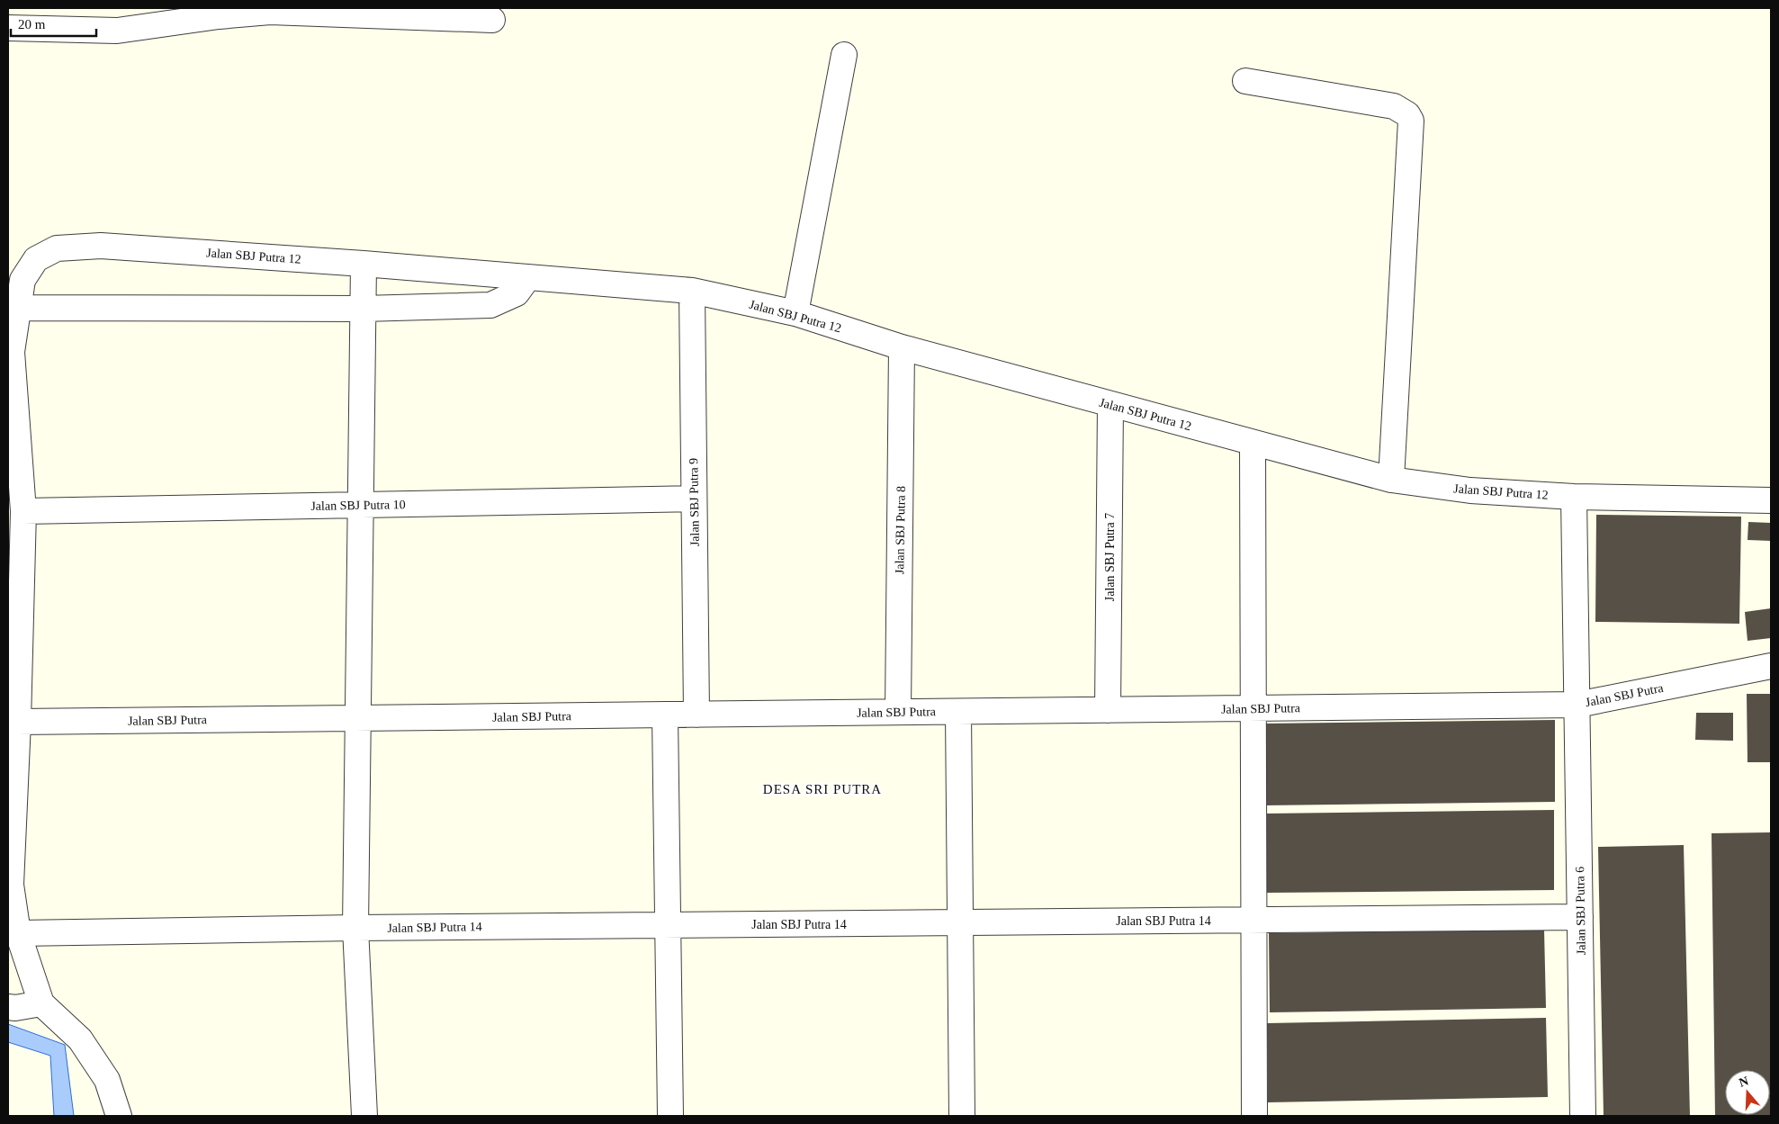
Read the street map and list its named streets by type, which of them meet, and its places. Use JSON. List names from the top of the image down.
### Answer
{
  "streets": {
    "street": [
      "Jalan SBJ Putra 12",
      "Jalan SBJ Putra 9",
      "Jalan SBJ Putra 10",
      "Jalan SBJ Putra 8",
      "Jalan SBJ Putra 7",
      "Jalan SBJ Putra",
      "Jalan SBJ Putra 6",
      "Jalan SBJ Putra 14"
    ]
  },
  "crossings": [
    ["Jalan SBJ Putra 12", "Jalan SBJ Putra 9"],
    ["Jalan SBJ Putra 12", "Jalan SBJ Putra 10"],
    ["Jalan SBJ Putra 12", "Jalan SBJ Putra 8"],
    ["Jalan SBJ Putra 12", "Jalan SBJ Putra 7"],
    ["Jalan SBJ Putra 12", "Jalan SBJ Putra"],
    ["Jalan SBJ Putra 12", "Jalan SBJ Putra 6"],
    ["Jalan SBJ Putra 12", "Jalan SBJ Putra 14"],
    ["Jalan SBJ Putra 9", "Jalan SBJ Putra 10"],
    ["Jalan SBJ Putra 9", "Jalan SBJ Putra"],
    ["Jalan SBJ Putra 8", "Jalan SBJ Putra"],
    ["Jalan SBJ Putra 7", "Jalan SBJ Putra"],
    ["Jalan SBJ Putra", "Jalan SBJ Putra 6"],
    ["Jalan SBJ Putra 6", "Jalan SBJ Putra 14"]
  ],
  "districts": ["DESA SRI PUTRA"],
  "scale_bar": "20 m",
  "north": "top"
}
